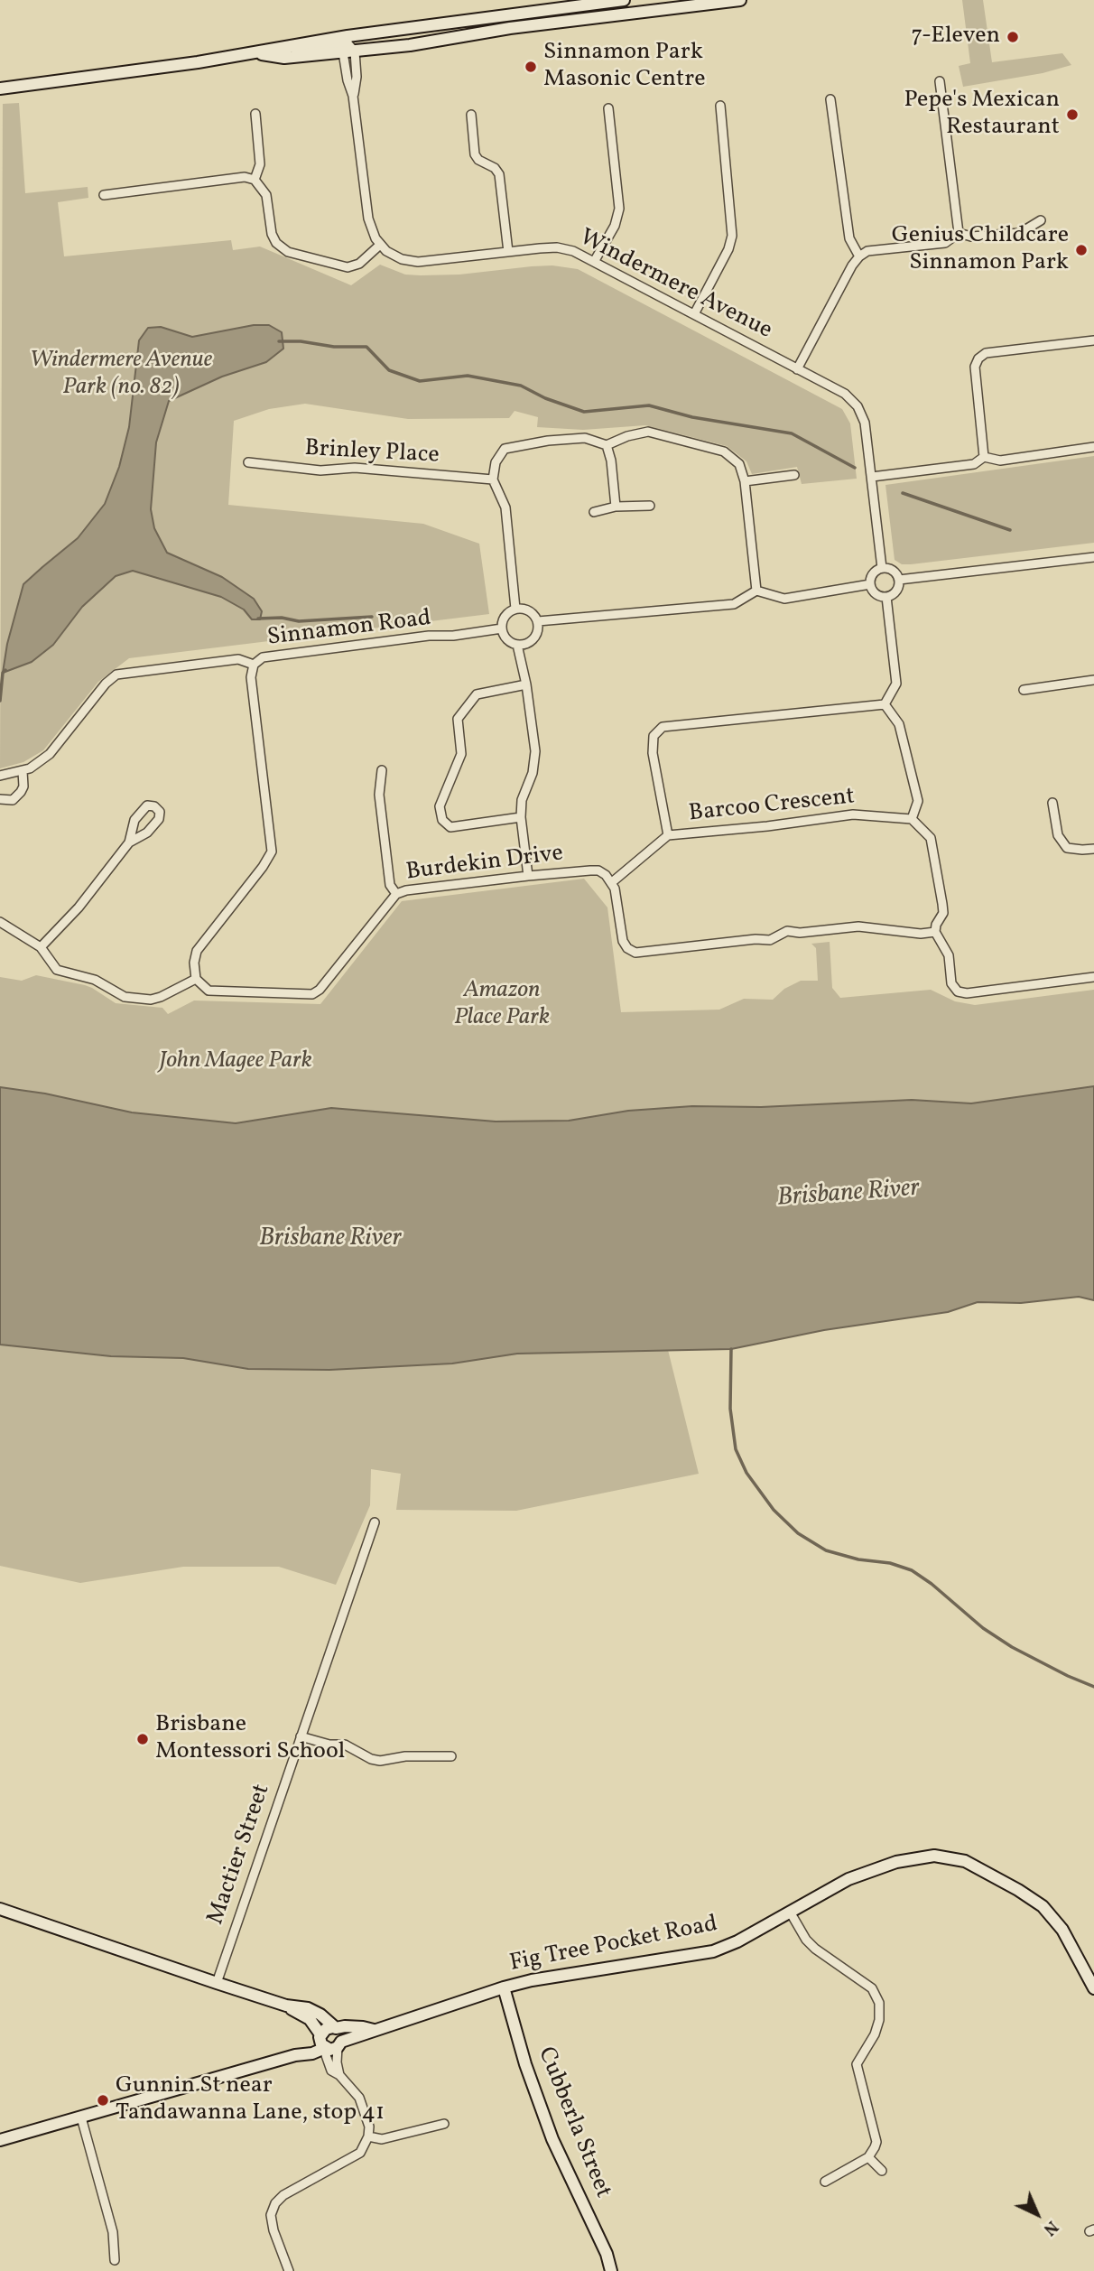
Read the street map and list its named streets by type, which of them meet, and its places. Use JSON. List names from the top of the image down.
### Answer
{
  "streets": {
    "street": [
      "Windermere Avenue",
      "Brinley Place",
      "Sinnamon Road",
      "Barcoo Crescent",
      "Burdekin Drive",
      "Mactier Street",
      "Fig Tree Pocket Road",
      "Cubberla Street"
    ]
  },
  "crossings": [
    ["Fig Tree Pocket Road", "Cubberla Street"]
  ],
  "water": ["Brisbane River"],
  "parks": ["Windermere Avenue Park (no. 82)", "Amazon Place Park", "John Magee Park"],
  "places": [
    "7-Eleven",
    "Sinnamon Park Masonic Centre",
    "Pepe's Mexican Restaurant",
    "Genius Childcare Sinnamon Park",
    "Brisbane Montessori School",
    "Gunnin St near Tandawanna Lane, stop 41"
  ],
  "north": "bottom right"
}
